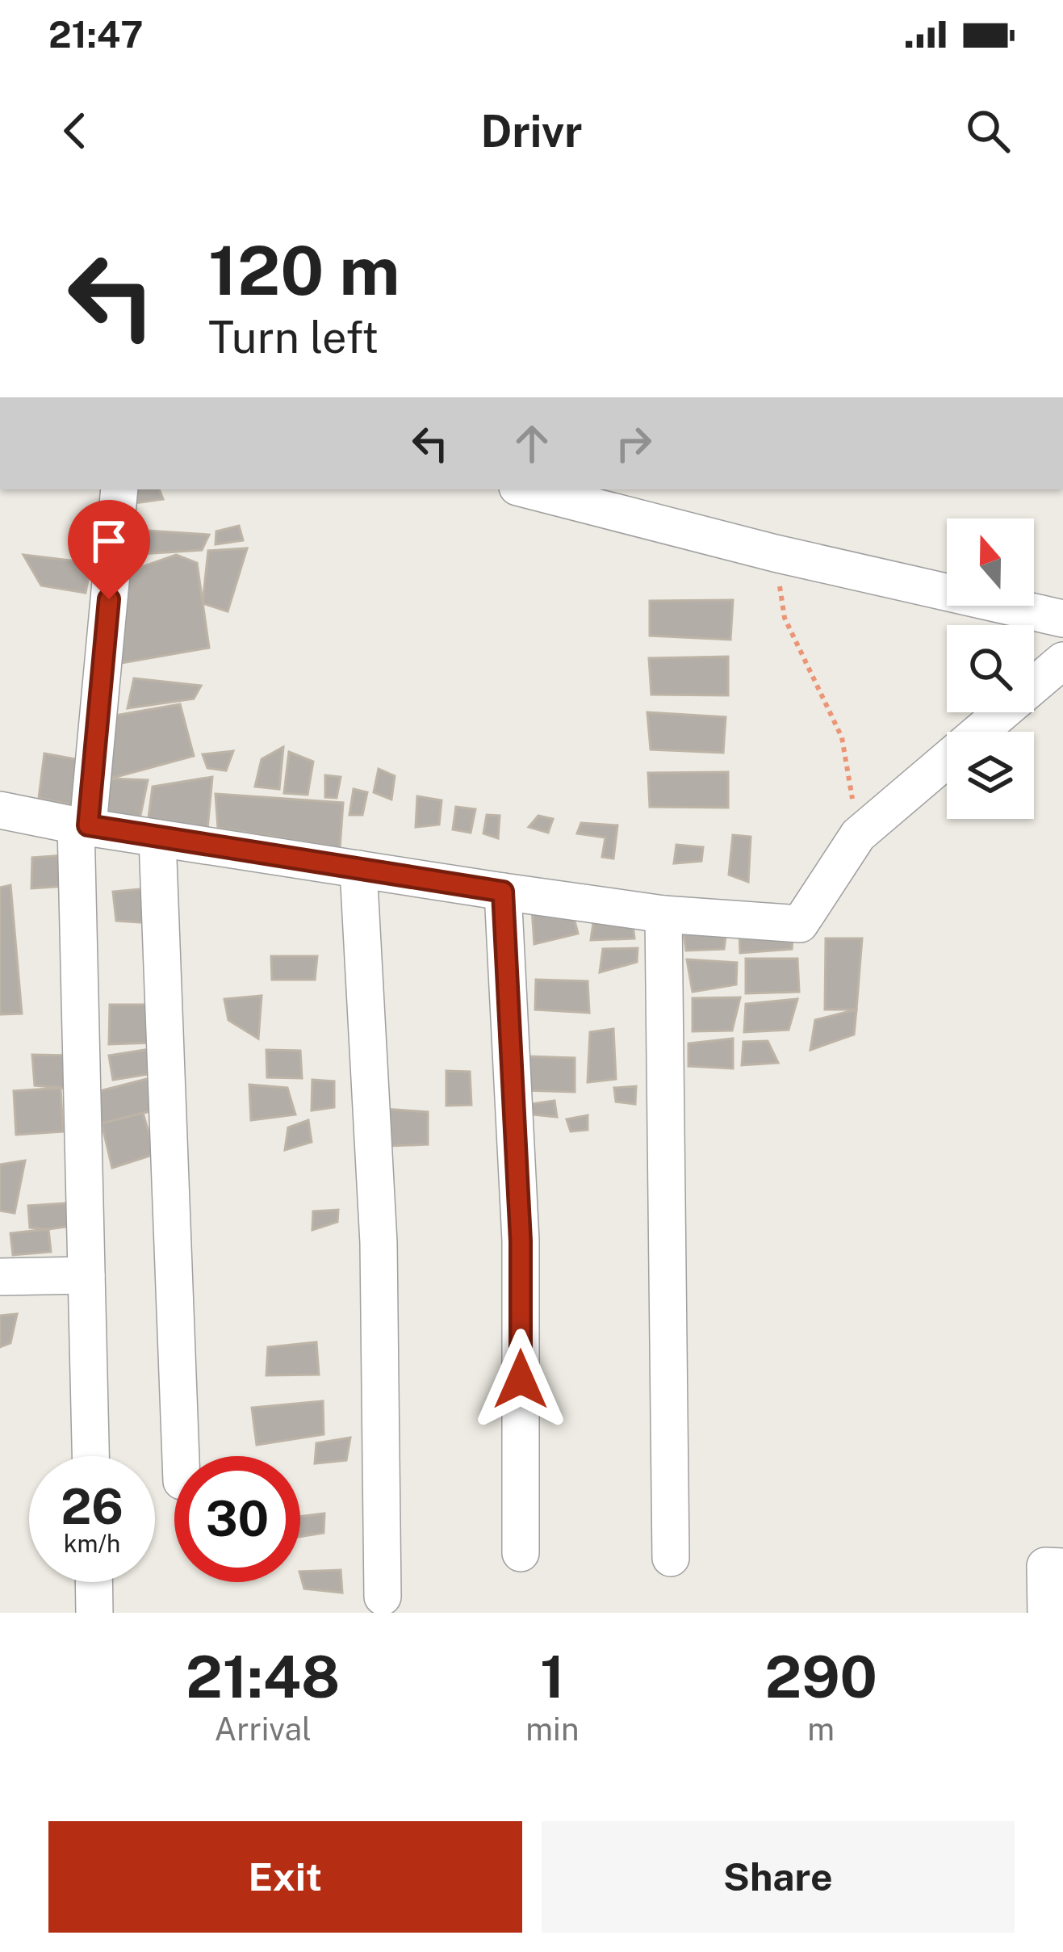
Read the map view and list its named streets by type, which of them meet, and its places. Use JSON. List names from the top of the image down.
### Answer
{
  "north": "top",
  "page": {
    "status": "21:47",
    "header": "Drivr",
    "turn": ["120 m", "Turn left"],
    "speed": "26 km/h",
    "limit": "30",
    "eta": [
      "21:48",
      "Arrival",
      "1",
      "min",
      "290",
      "m"
    ],
    "buttons": ["Exit", "Share"]
  }
}
